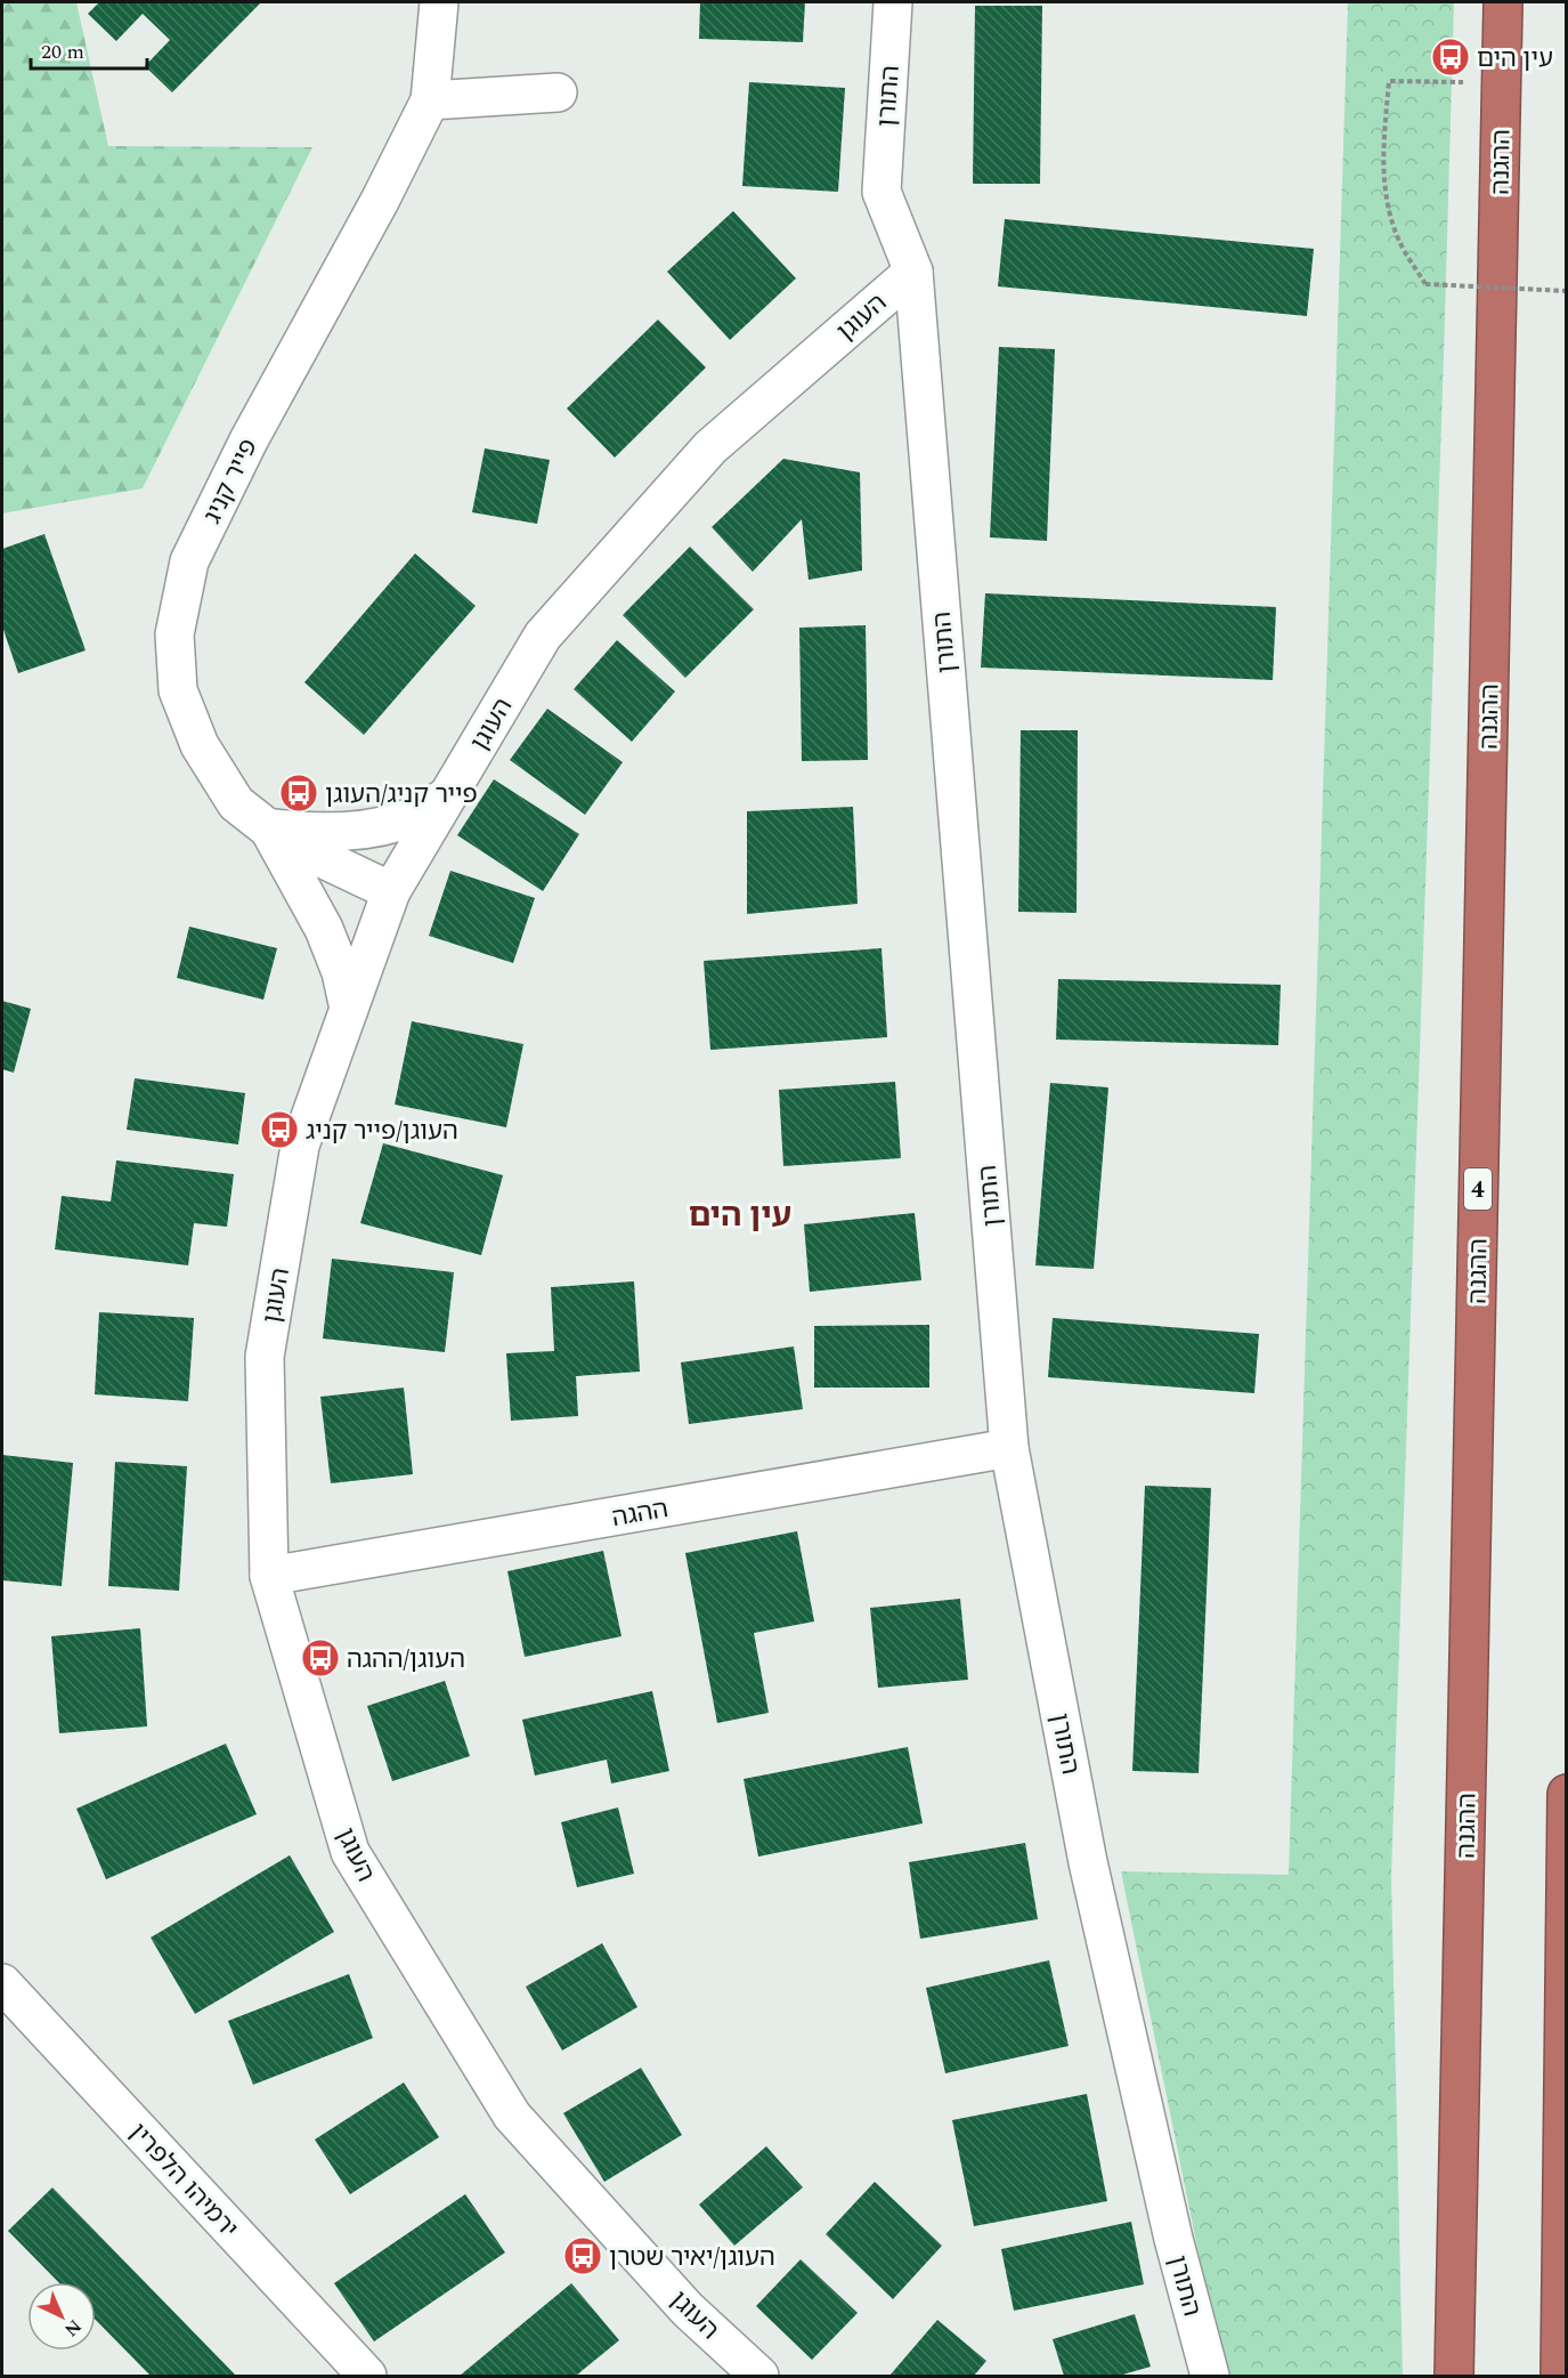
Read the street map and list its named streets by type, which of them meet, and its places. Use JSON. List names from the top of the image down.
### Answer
{
  "streets": {
    "highway": ["ההגנה", "4"],
    "street": [
      "התורן",
      "העוגן",
      "פייר קניג",
      "ההגה",
      "ירמיהו הלפרין"
    ]
  },
  "crossings": [
    ["התורן", "העוגן"],
    ["התורן", "ההגה"],
    ["העוגן", "פייר קניג"],
    ["העוגן", "ההגה"]
  ],
  "districts": ["עין הים"],
  "places": {
    "bus stop": [
      "עין הים",
      "פייר קניג/העוגן",
      "העוגן/פייר קניג",
      "העוגן/ההגה",
      "העוגן/יאיר שטרן"
    ]
  },
  "scale_bar": "20 m",
  "north": "bottom right"
}
